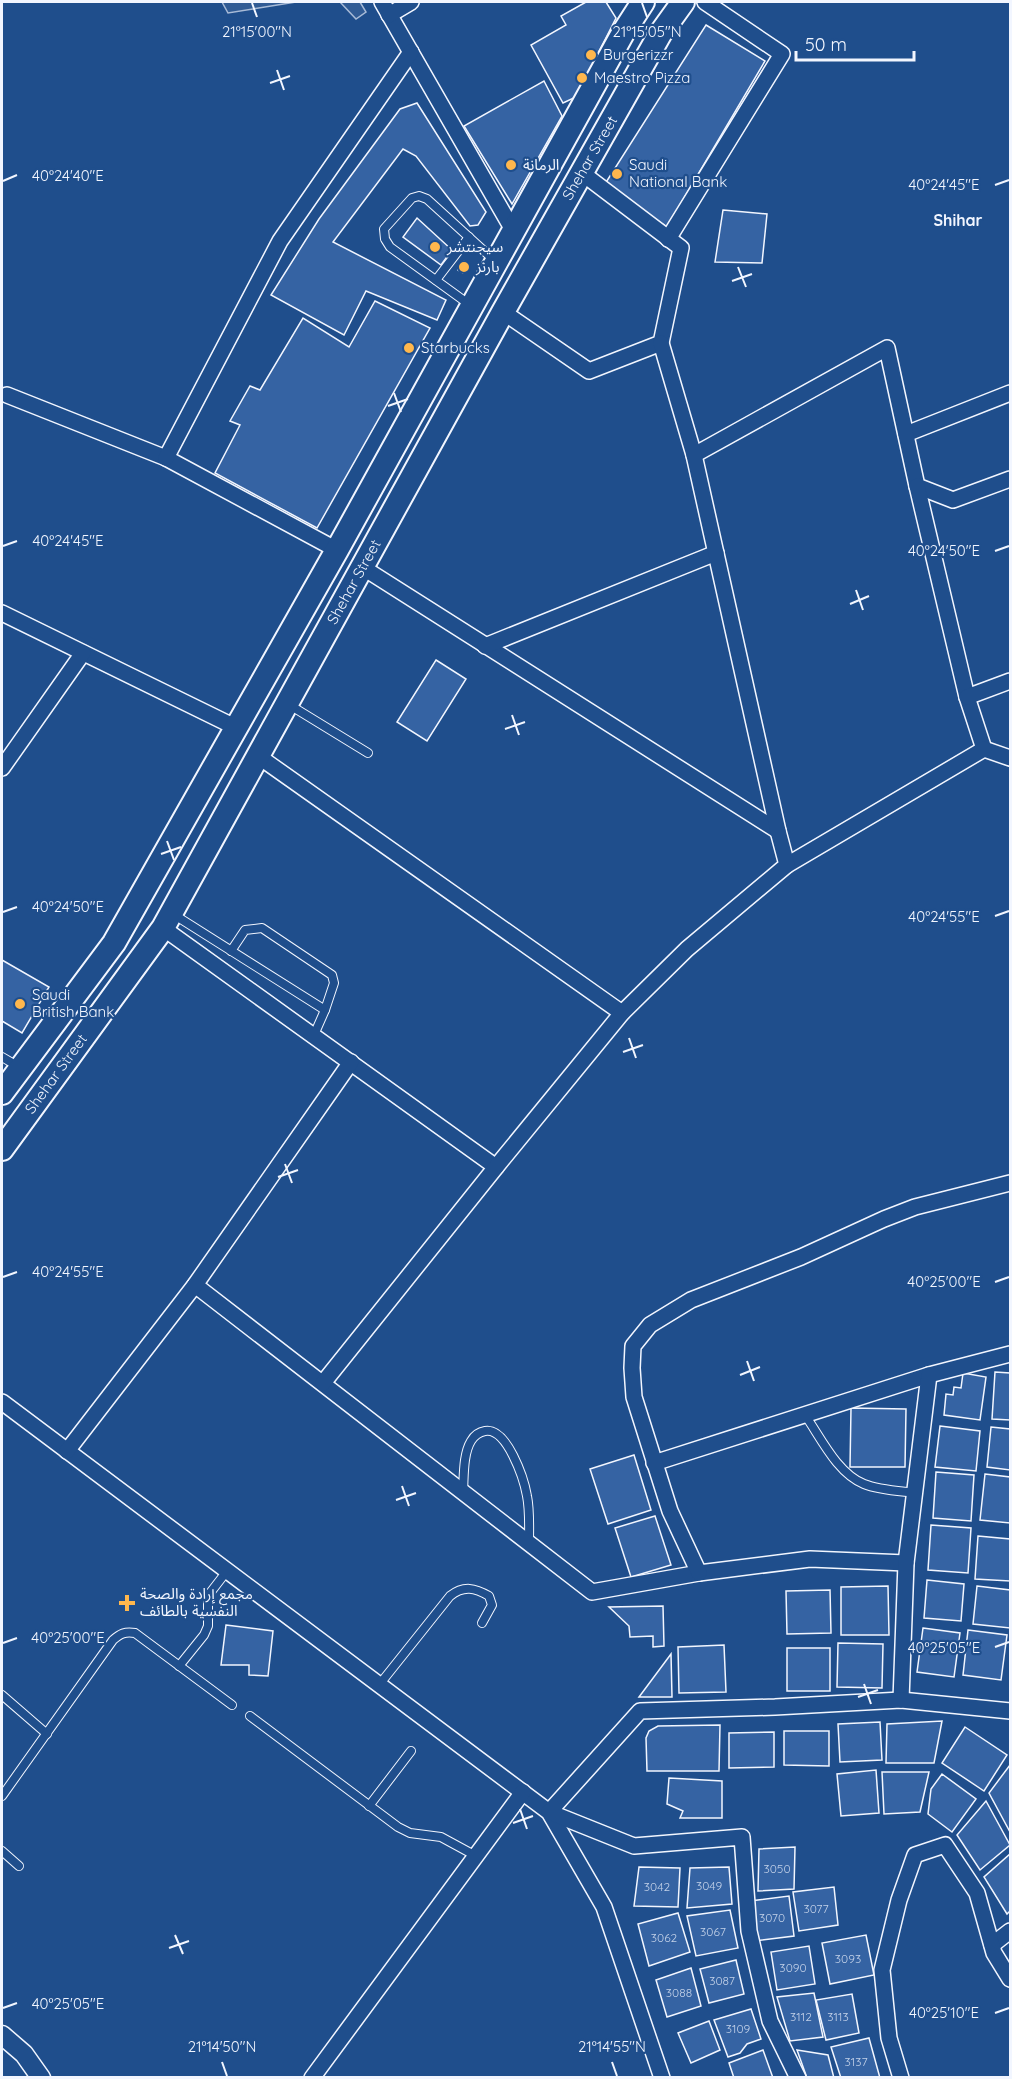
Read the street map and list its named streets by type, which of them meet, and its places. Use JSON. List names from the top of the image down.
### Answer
{
  "streets": {
    "main road": ["Shehar Street"]
  },
  "districts": ["Shihar"],
  "places": {
    "other": [
      "Burgerizzr",
      "Maestro Pizza",
      "الرمانة",
      "Saudi National Bank",
      "سيجنتشر",
      "بارنز",
      "Starbucks",
      "Saudi British Bank"
    ],
    "health": ["مجمع إرادة والصحة النفسية بالطائف"]
  },
  "house_numbers": [
    "3050",
    "3049",
    "3042",
    "3077",
    "3070",
    "3067",
    "3062",
    "3093",
    "3090",
    "3087",
    "3088",
    "3112",
    "3113",
    "3109",
    "3137"
  ],
  "scale_bar": "50 m",
  "coordinates": [
    "21°15'00\"N",
    "21°15'05\"N",
    "40°24'40\"E",
    "40°24'45\"E",
    "40°24'50\"E",
    "40°24'55\"E",
    "40°25'00\"E",
    "40°25'05\"E",
    "40°25'10\"E",
    "21°14'50\"N",
    "21°14'55\"N"
  ]
}
